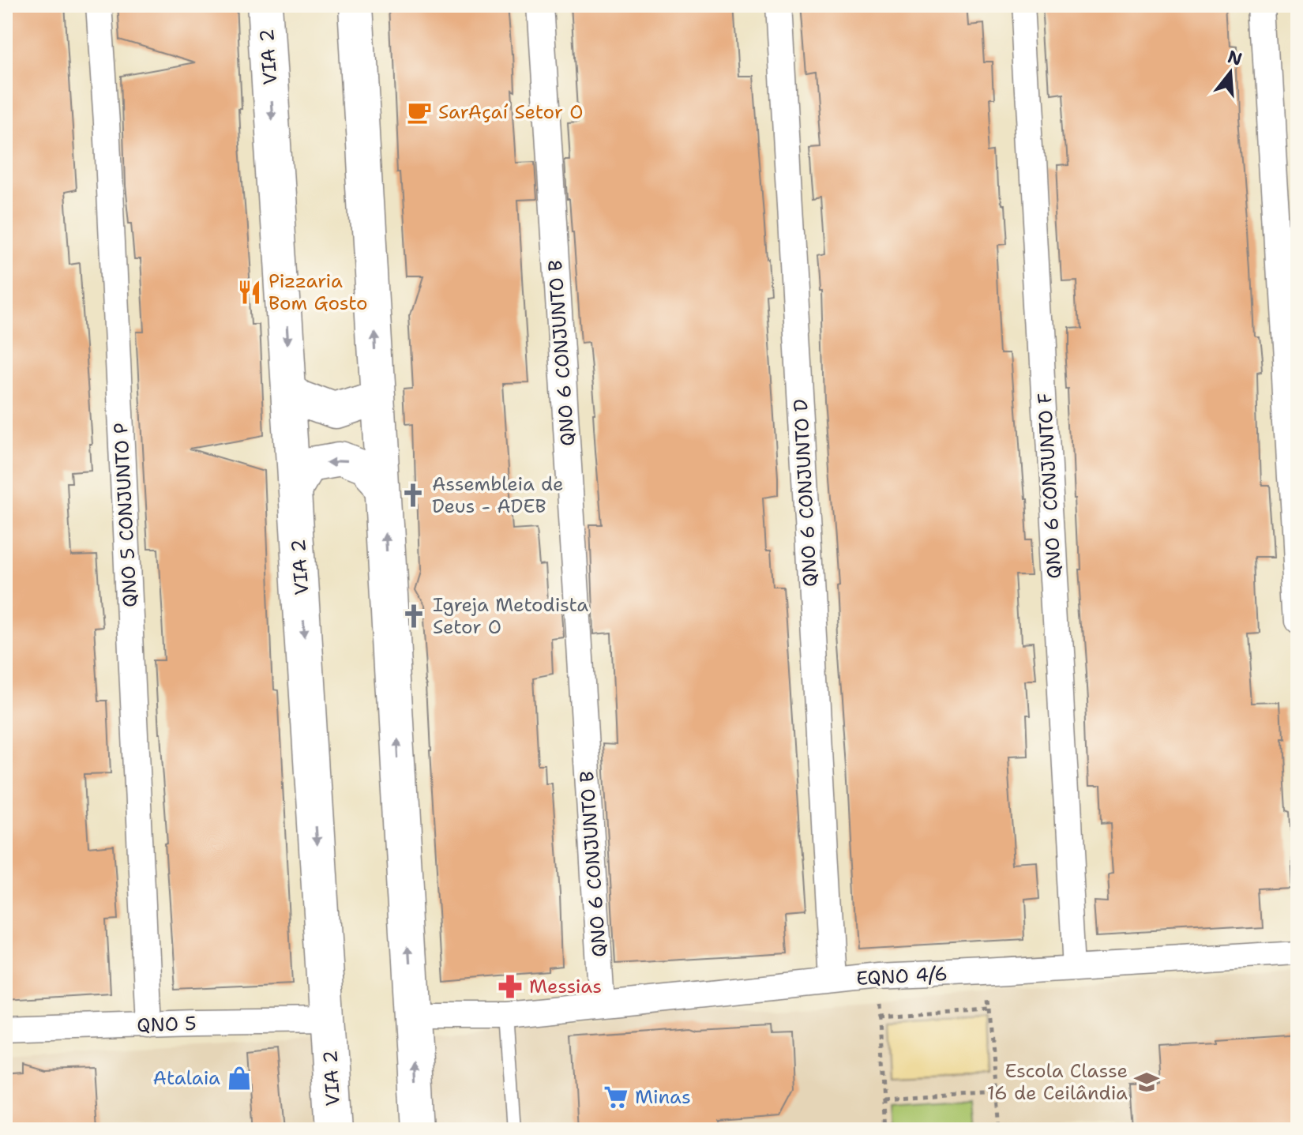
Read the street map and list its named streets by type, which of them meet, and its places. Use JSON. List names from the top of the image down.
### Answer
{
  "streets": {
    "main road": ["VIA 2"],
    "street": [
      "QNO 6 CONJUNTO B",
      "QNO 6 CONJUNTO F",
      "QNO 6 CONJUNTO D",
      "QNO 5 CONJUNTO P",
      "EQNO 4/6",
      "QNO 5"
    ]
  },
  "crossings": [
    ["VIA 2", "QNO 5"],
    ["QNO 6 CONJUNTO B", "EQNO 4/6"],
    ["QNO 6 CONJUNTO F", "EQNO 4/6"],
    ["QNO 6 CONJUNTO D", "EQNO 4/6"],
    ["QNO 5 CONJUNTO P", "QNO 5"]
  ],
  "places": {
    "cafe": ["SarAçaí Setor O"],
    "restaurant": ["Pizzaria Bom Gosto"],
    "church": ["Assembleia de Deus - ADEB", "Igreja Metodista Setor O"],
    "pharmacy": ["Messias"],
    "shop": ["Atalaia"],
    "school or university": ["Escola Classe 16 de Ceilândia"],
    "supermarket": ["Minas"]
  },
  "north": "top"
}
